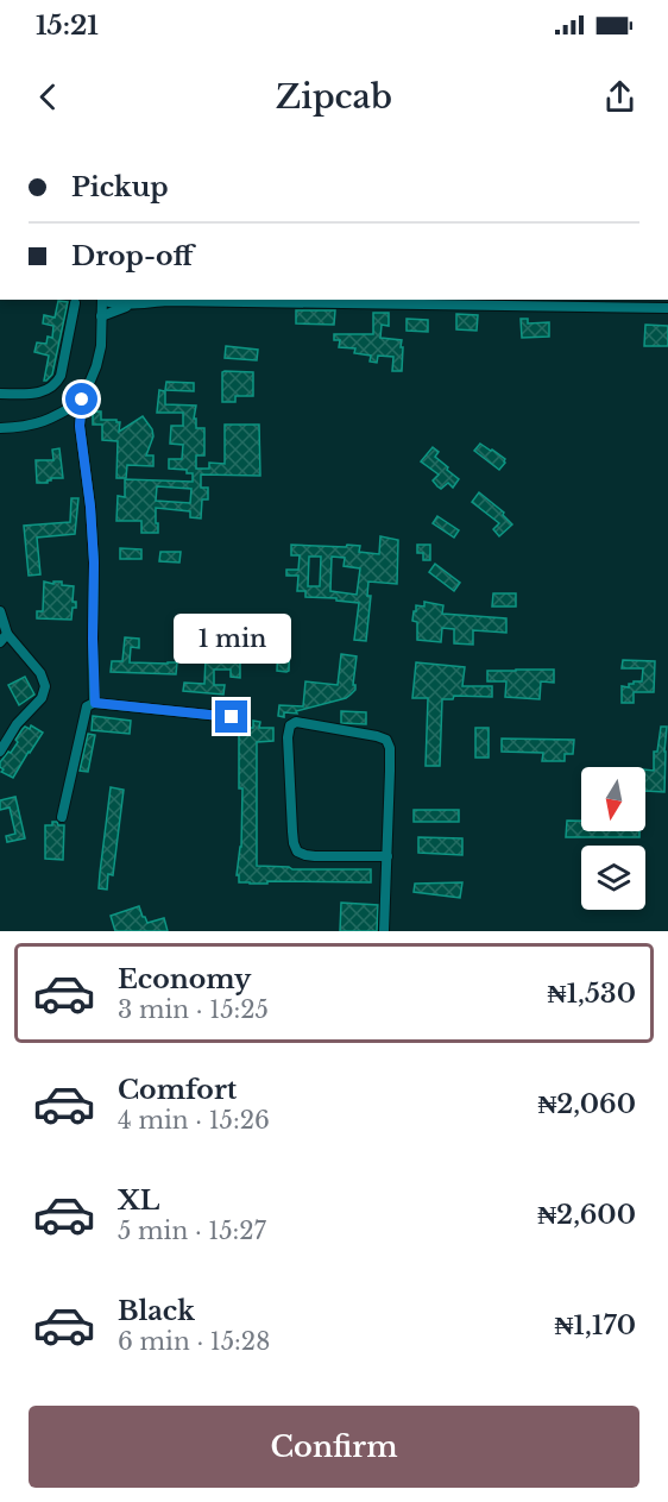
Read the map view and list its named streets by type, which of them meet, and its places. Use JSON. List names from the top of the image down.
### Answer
{
  "north": "bottom",
  "page": {
    "status": "15:21",
    "header": "Zipcab",
    "banner": ["Pickup", "Drop-off"],
    "bubble": "1 min",
    "list": [
      {
        "name": "Economy",
        "note": "3 min · 15:25",
        "value": "₦1,530"
      },
      {
        "name": "Comfort",
        "note": "4 min · 15:26",
        "value": "₦2,060"
      },
      {
        "name": "XL",
        "note": "5 min · 15:27",
        "value": "₦2,600"
      },
      {
        "name": "Black",
        "note": "6 min · 15:28",
        "value": "₦1,170"
      }
    ],
    "buttons": "Confirm"
  }
}
